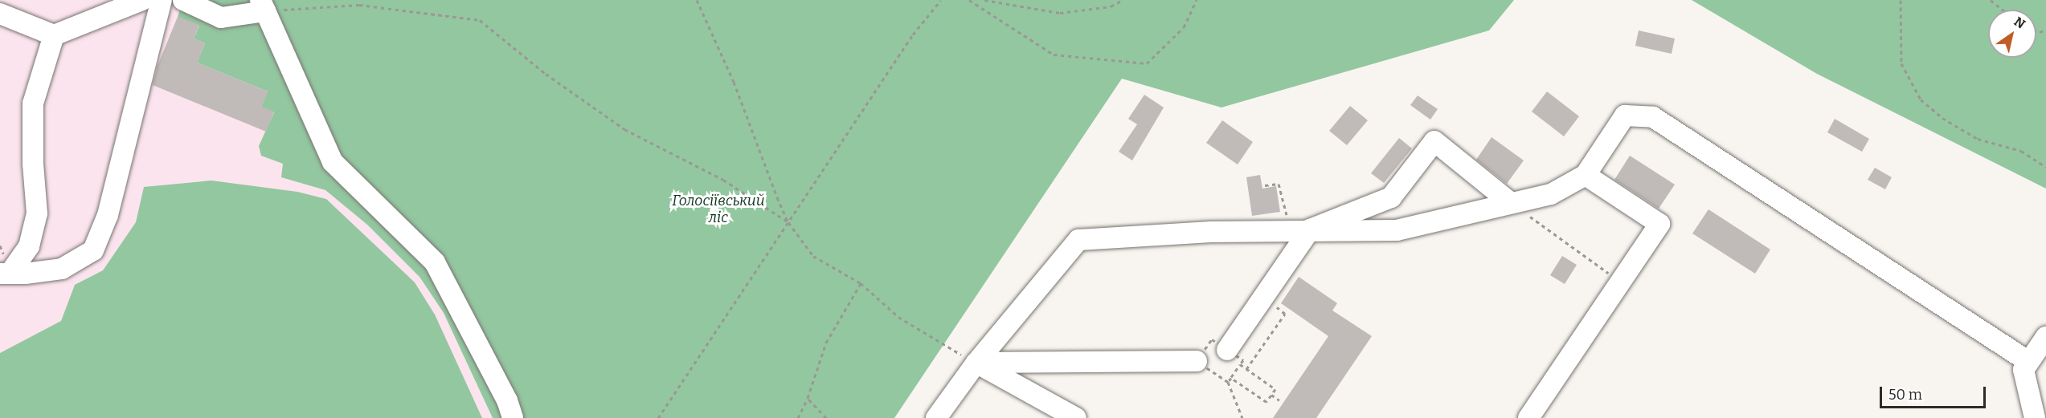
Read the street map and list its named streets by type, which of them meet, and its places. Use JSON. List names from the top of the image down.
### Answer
{
  "parks": ["Голосіївський ліс"],
  "scale_bar": "50 m",
  "north": "top right"
}
